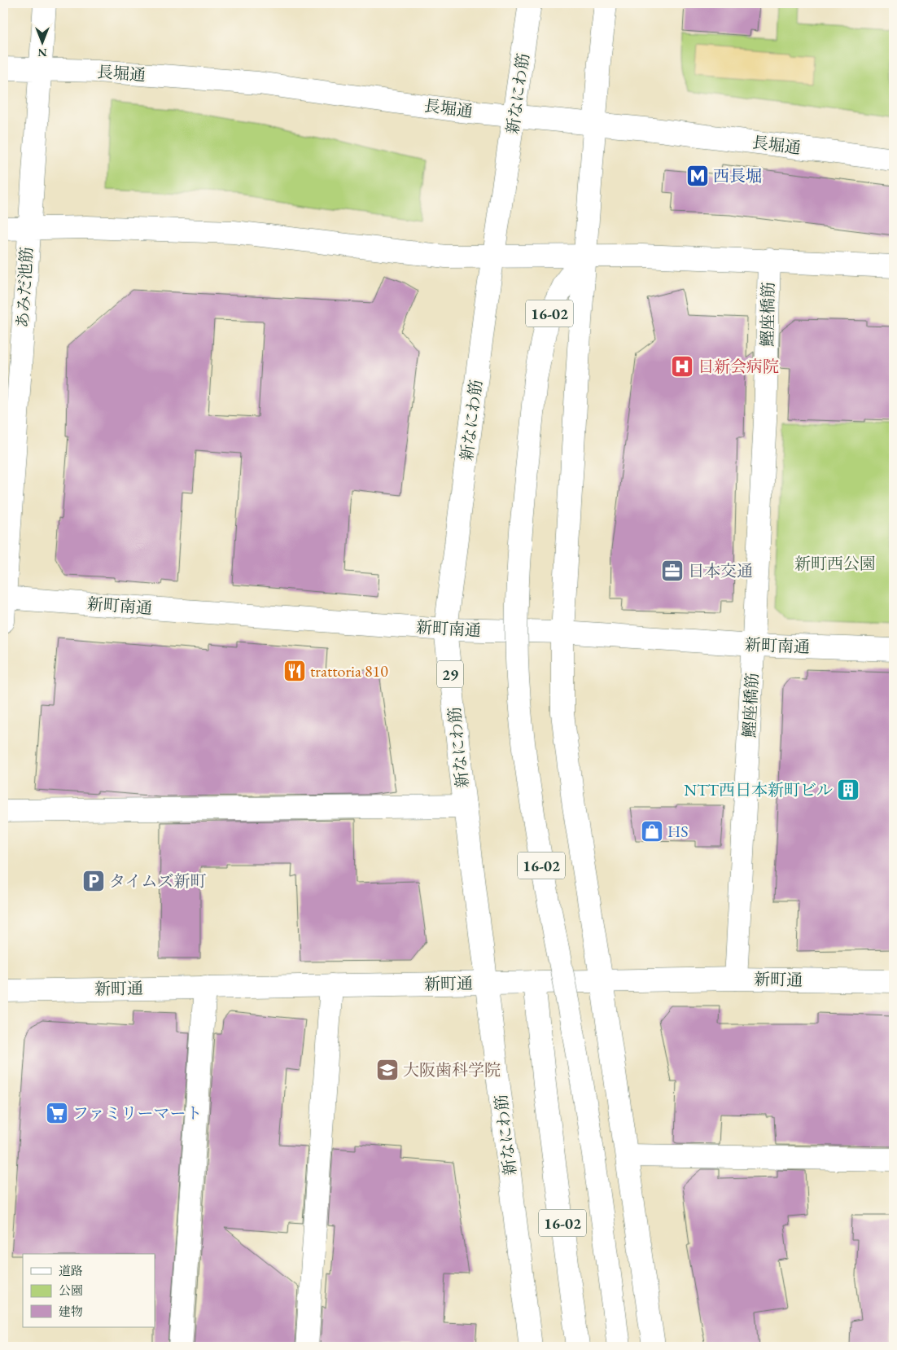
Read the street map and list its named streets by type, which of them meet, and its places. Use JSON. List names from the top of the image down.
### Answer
{
  "streets": {
    "main road": [
      "長堀通",
      "新なにわ筋",
      "あみだ池筋",
      "16-02",
      "鰹座橋筋",
      "新町南通",
      "29",
      "新町通"
    ]
  },
  "crossings": [
    ["長堀通", "新なにわ筋"],
    ["長堀通", "あみだ池筋"],
    ["新なにわ筋", "新町南通"],
    ["新なにわ筋", "新町通"],
    ["あみだ池筋", "新町南通"],
    ["16-02", "新町通"],
    ["鰹座橋筋", "新町南通"],
    ["鰹座橋筋", "新町通"]
  ],
  "parks": ["新町西公園"],
  "places": {
    "metro station": ["西長堀"],
    "hospital": ["日新会病院"],
    "office": ["日本交通"],
    "restaurant": ["trattoria 810"],
    "building": ["NTT西日本新町ビル"],
    "shop": ["HS"],
    "parking": ["タイムズ新町"],
    "school or university": ["大阪歯科学院"],
    "supermarket": ["ファミリーマート"]
  },
  "legend": ["道路", "公園", "建物"],
  "north": "bottom"
}
